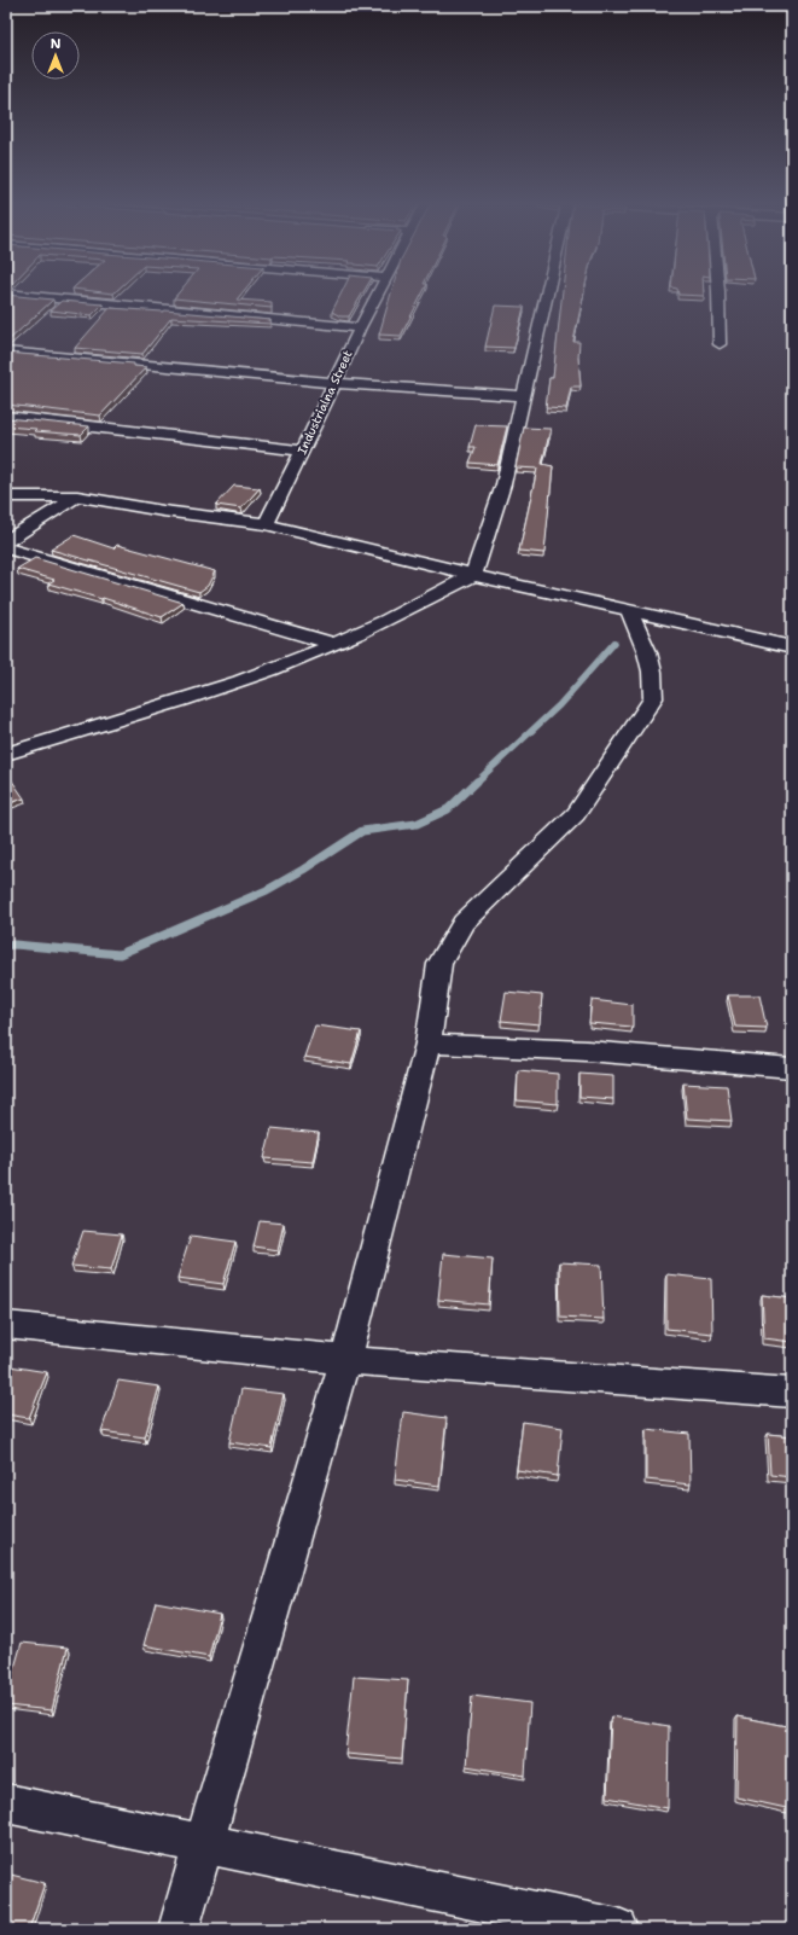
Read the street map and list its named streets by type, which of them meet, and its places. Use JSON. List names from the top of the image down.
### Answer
{
  "streets": {
    "street": ["Industrialna Street"]
  },
  "north": "top"
}
